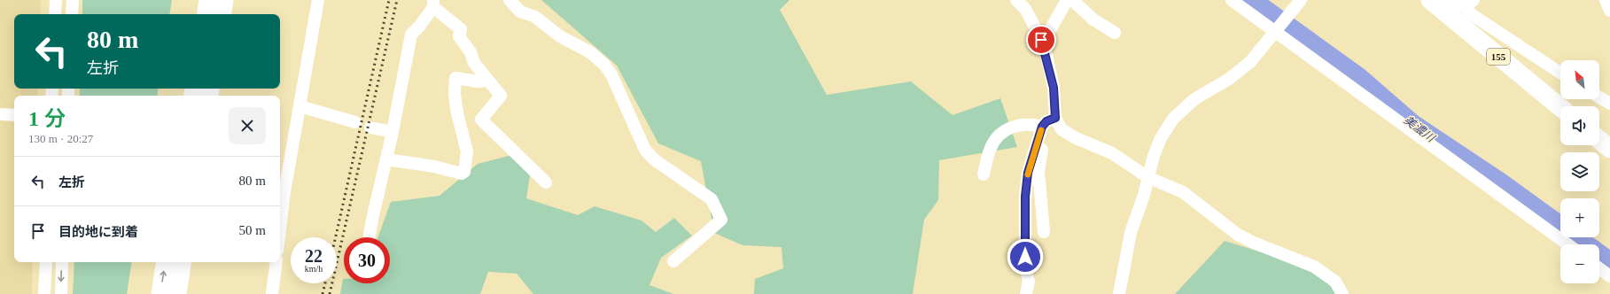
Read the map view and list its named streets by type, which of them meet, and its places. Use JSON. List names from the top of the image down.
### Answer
{
  "streets": {
    "highway": ["155"]
  },
  "water": ["美濃川"],
  "north": "top left",
  "page": {
    "turn": ["80 m", "左折"],
    "map_buttons": ["+", "−"],
    "heading": ["1 分", "130 m · 20:27"],
    "list": [
      {
        "name": "左折",
        "value": "80 m"
      },
      {
        "name": "目的地に到着",
        "value": "50 m"
      }
    ],
    "speed": "22 km/h",
    "limit": "30"
  }
}
